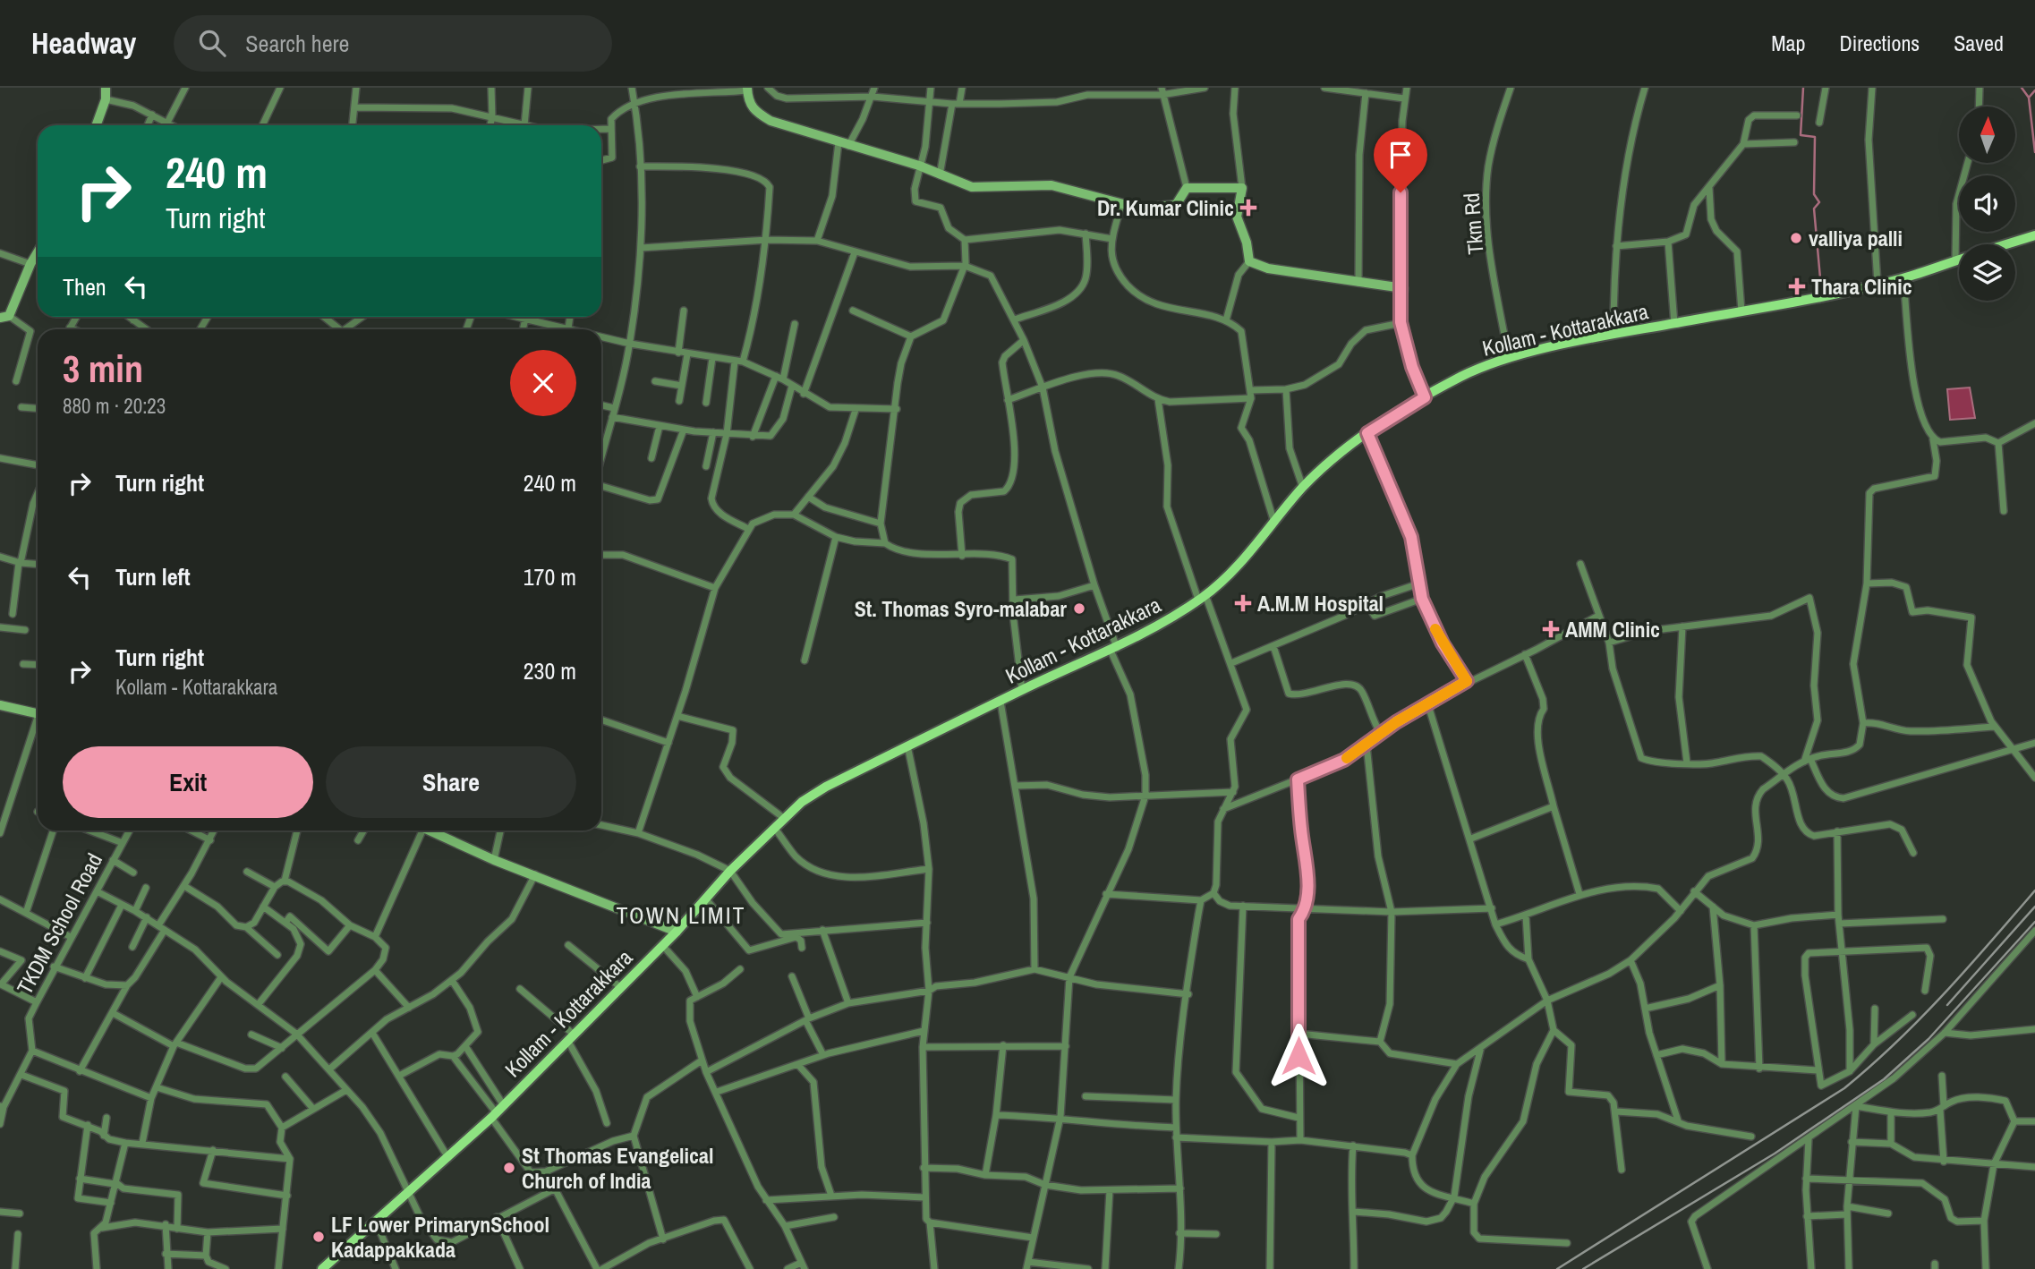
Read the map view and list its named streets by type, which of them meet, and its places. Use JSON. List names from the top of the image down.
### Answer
{
  "streets": {
    "main road": ["Kollam - Kottarakkara"],
    "street": ["Tkm Rd", "TKDM School Road"]
  },
  "crossings": [
    ["Tkm Rd", "Kollam - Kottarakkara"]
  ],
  "districts": ["TOWN LIMIT"],
  "places": {
    "health": [
      "Dr. Kumar Clinic",
      "Thara Clinic",
      "A.M.M Hospital",
      "AMM Clinic"
    ],
    "other": [
      "valliya palli",
      "St. Thomas Syro-malabar",
      "St Thomas Evangelical Church of India",
      "LF Lower PrimarynSchool Kadappakkada"
    ]
  },
  "north": "top",
  "page": {
    "header": "Headway",
    "search": "Search here",
    "nav": ["Map", "Directions", "Saved"],
    "turn": ["240 m", "Turn right"],
    "then": "Then",
    "heading": ["3 min", "880 m · 20:23"],
    "list": [
      {
        "name": "Turn right",
        "value": "240 m"
      },
      {
        "name": "Turn left",
        "value": "170 m"
      },
      {
        "name": "Turn right",
        "note": "Kollam - Kottarakkara",
        "value": "230 m"
      }
    ],
    "buttons": ["Exit", "Share"]
  }
}
